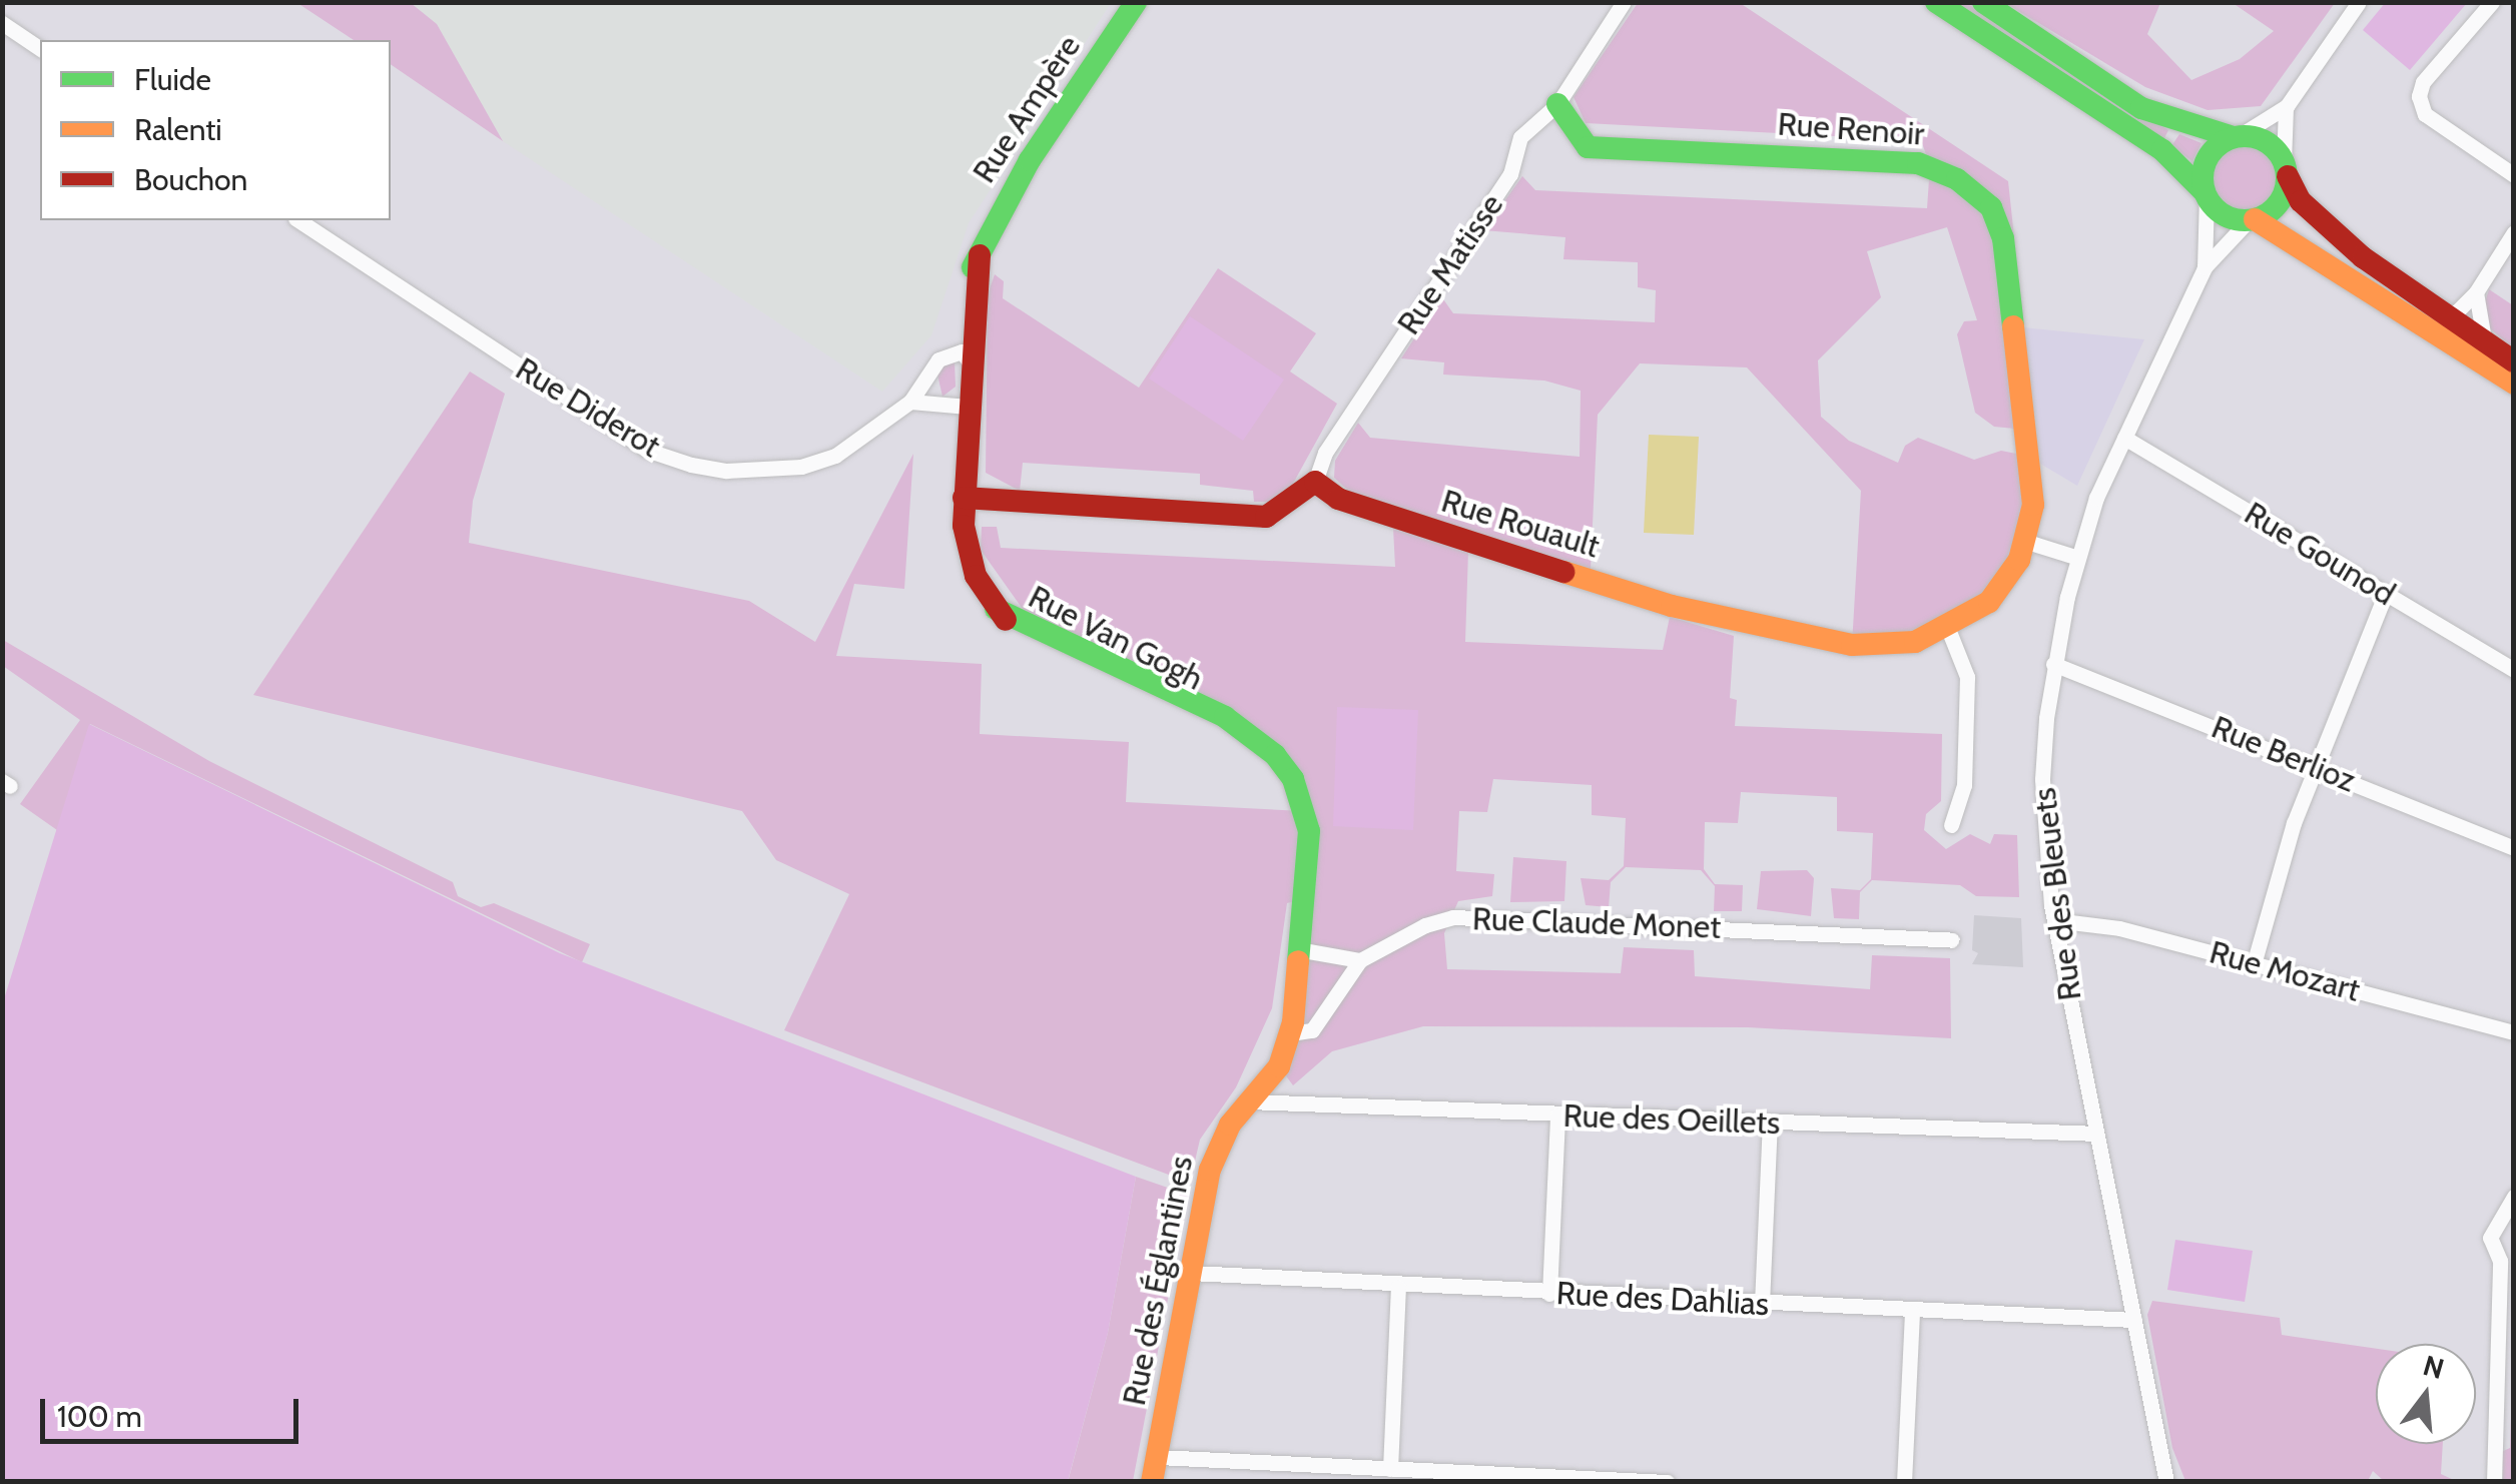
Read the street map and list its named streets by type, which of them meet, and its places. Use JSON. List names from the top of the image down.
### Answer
{
  "streets": {
    "street": [
      "Rue Ampère",
      "Rue Renoir",
      "Rue Matisse",
      "Rue Diderot",
      "Rue Rouault",
      "Rue Gounod",
      "Rue Van Gogh",
      "Rue Berlioz",
      "Rue des Bleuets",
      "Rue Claude Monet",
      "Rue Mozart",
      "Rue des Oeillets",
      "Rue des Églantines",
      "Rue des Dahlias"
    ]
  },
  "crossings": [
    ["Rue Ampère", "Rue Diderot"],
    ["Rue Ampère", "Rue Van Gogh"],
    ["Rue Renoir", "Rue Matisse"],
    ["Rue Renoir", "Rue Rouault"],
    ["Rue Matisse", "Rue Rouault"],
    ["Rue Gounod", "Rue des Bleuets"],
    ["Rue Van Gogh", "Rue Claude Monet"],
    ["Rue Van Gogh", "Rue des Oeillets"],
    ["Rue Van Gogh", "Rue des Églantines"],
    ["Rue Berlioz", "Rue des Bleuets"],
    ["Rue des Bleuets", "Rue Mozart"],
    ["Rue des Bleuets", "Rue des Oeillets"],
    ["Rue des Bleuets", "Rue des Dahlias"],
    ["Rue des Oeillets", "Rue des Églantines"],
    ["Rue des Églantines", "Rue des Dahlias"]
  ],
  "legend": ["Fluide", "Ralenti", "Bouchon"],
  "scale_bar": "100 m",
  "north": "top"
}
